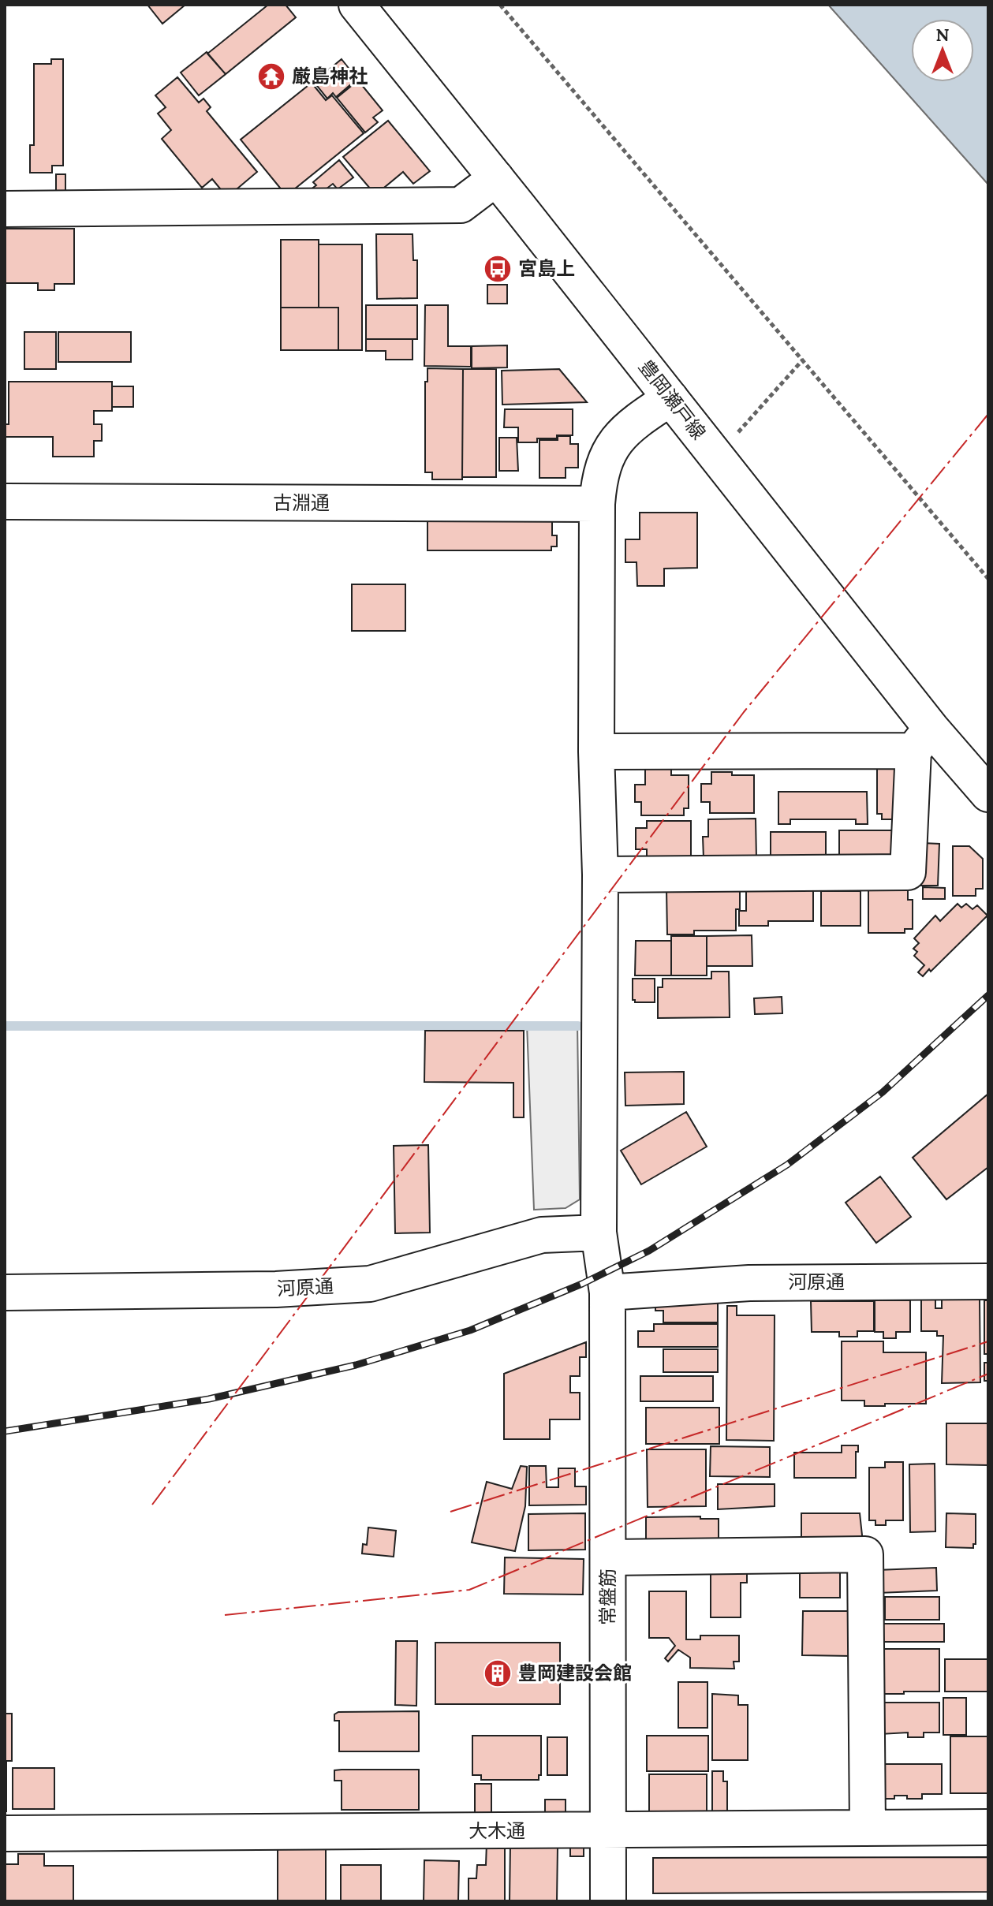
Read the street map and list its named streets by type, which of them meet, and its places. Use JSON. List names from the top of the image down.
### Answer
{
  "streets": {
    "street": [
      "豊岡瀬戸線",
      "古淵通",
      "河原通",
      "常盤筋",
      "大木通"
    ]
  },
  "crossings": [
    ["豊岡瀬戸線", "常盤筋"],
    ["古淵通", "常盤筋"],
    ["河原通", "常盤筋"],
    ["常盤筋", "大木通"]
  ],
  "places": {
    "temple": ["厳島神社"],
    "bus stop": ["宮島上"],
    "building": ["豊岡建設会館"]
  },
  "north": "top"
}
